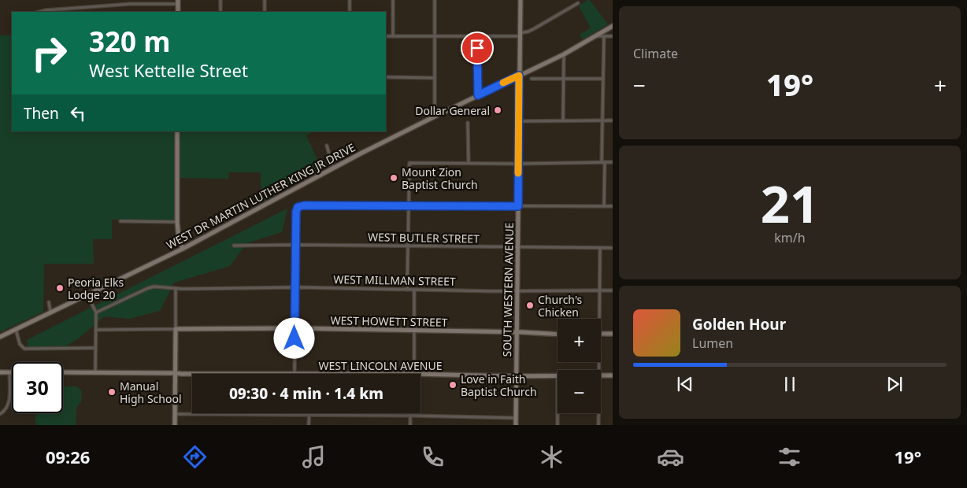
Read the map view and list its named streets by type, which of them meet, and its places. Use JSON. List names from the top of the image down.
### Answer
{
  "streets": {
    "main road": [
      "WEST DR MARTIN LUTHER KING JR DRIVE",
      "SOUTH WESTERN AVENUE",
      "WEST HOWETT STREET",
      "WEST LINCOLN AVENUE"
    ],
    "street": ["WEST BUTLER STREET", "WEST MILLMAN STREET"]
  },
  "crossings": [
    ["WEST DR MARTIN LUTHER KING JR DRIVE", "SOUTH WESTERN AVENUE"],
    ["WEST BUTLER STREET", "SOUTH WESTERN AVENUE"],
    ["WEST MILLMAN STREET", "SOUTH WESTERN AVENUE"],
    ["SOUTH WESTERN AVENUE", "WEST HOWETT STREET"],
    ["SOUTH WESTERN AVENUE", "WEST LINCOLN AVENUE"]
  ],
  "places": [
    "Dollar General",
    "Mount Zion Baptist Church",
    "Peoria Elks Lodge 20",
    "Church's Chicken",
    "Love in Faith Baptist Church",
    "Manual High School"
  ],
  "page": {
    "tile": [
      "Climate",
      ["21", "km/h"]
    ],
    "turn": ["320 m", "West Kettelle Street"],
    "heat": ["−", "19°", "+"],
    "then": "Then",
    "song": ["Golden Hour", "Lumen"],
    "map_buttons": ["+", "−"],
    "limit": "30",
    "trip": "09:30 · 4 min · 1.4 km",
    "tabs": ["09:26", "19°"]
  }
}
